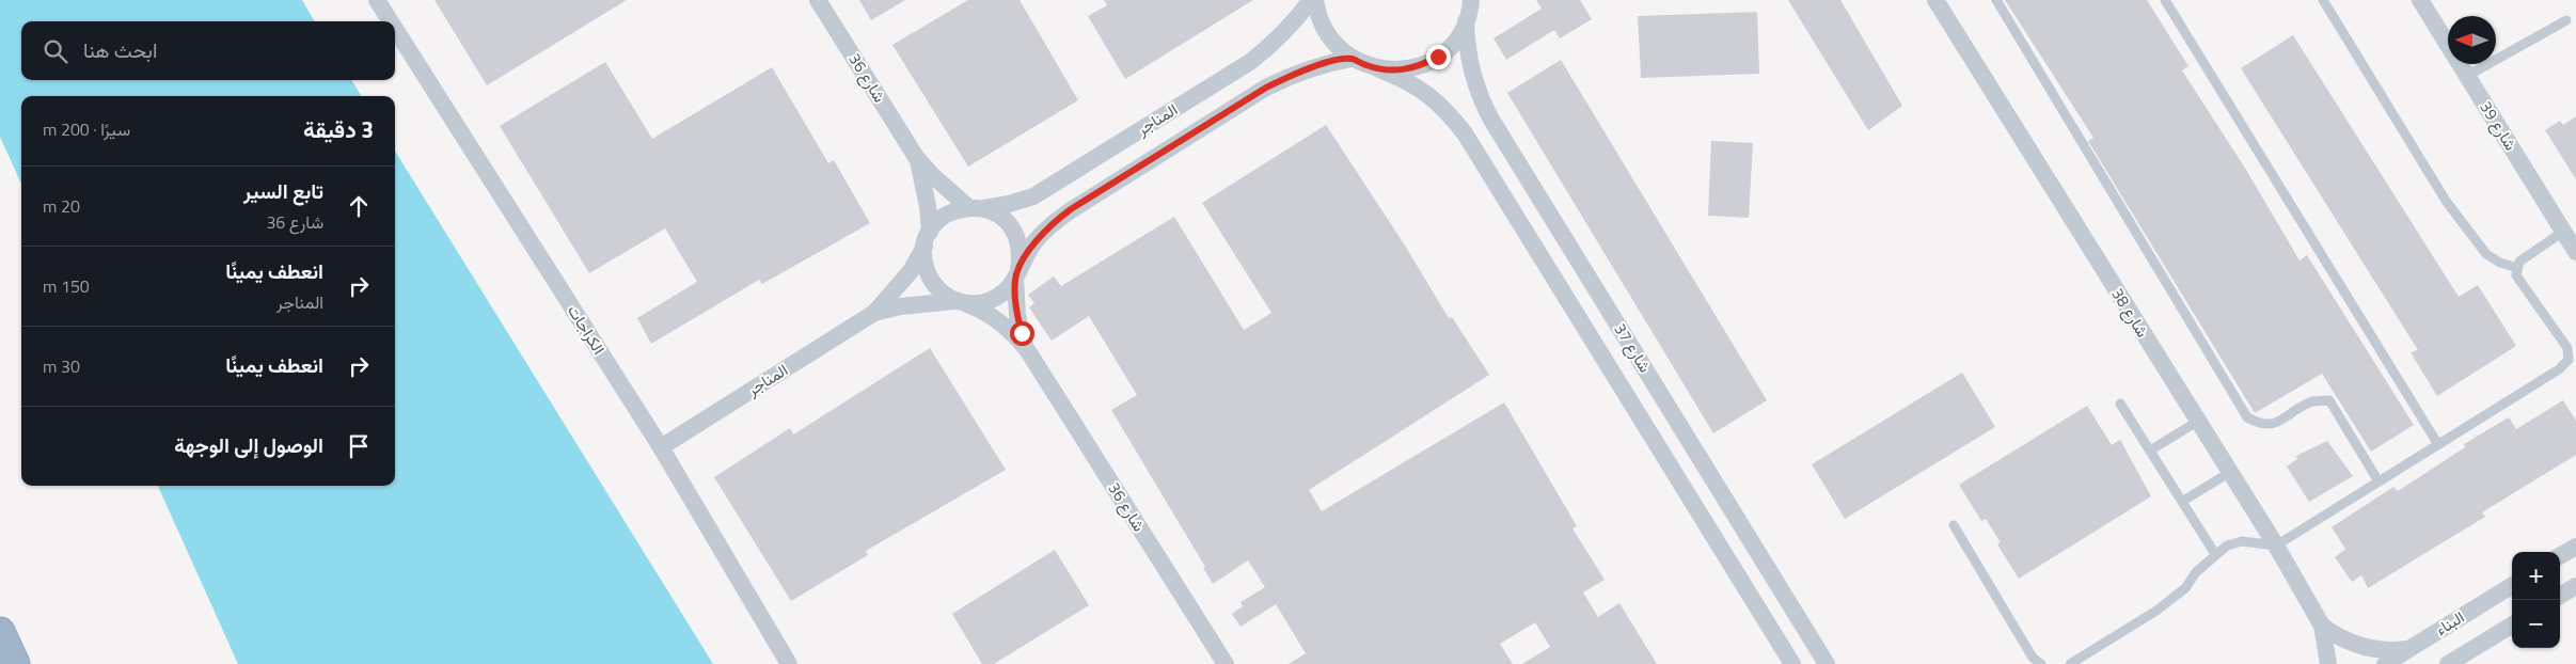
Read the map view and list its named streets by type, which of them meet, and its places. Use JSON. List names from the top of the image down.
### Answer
{
  "streets": {
    "street": [
      "شارع 36",
      "المناجر",
      "شارع 39",
      "شارع 38",
      "الكراجات",
      "شارع 37",
      "البناء"
    ]
  },
  "crossings": [
    ["شارع 36", "المناجر"],
    ["المناجر", "الكراجات"],
    ["المناجر", "شارع 37"],
    ["شارع 38", "البناء"]
  ],
  "north": "left",
  "page": {
    "search": "ابحث هنا",
    "heading": ["3 دقيقة", "سيرًا · 200 m"],
    "list": [
      ["تابع السير", "شارع 36", "20 m"],
      ["انعطف يمينًا", "المناجر", "150 m"],
      ["انعطف يمينًا", "30 m"],
      "الوصول إلى الوجهة"
    ],
    "map_buttons": ["+", "−"]
  }
}
